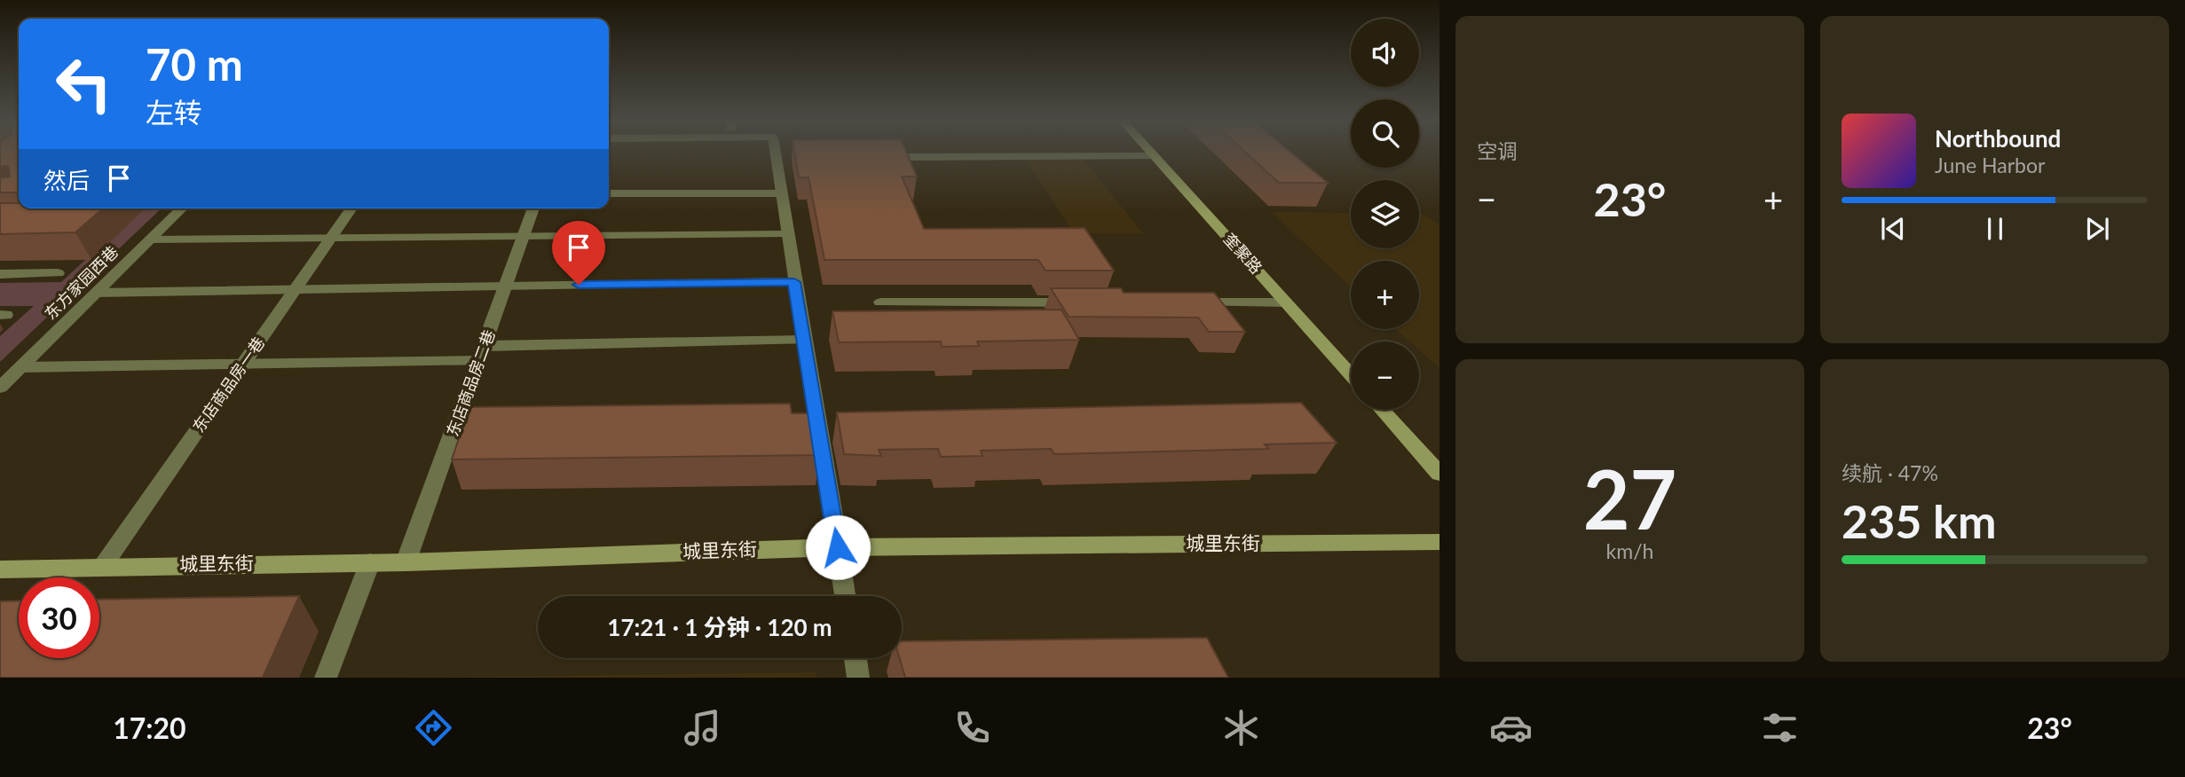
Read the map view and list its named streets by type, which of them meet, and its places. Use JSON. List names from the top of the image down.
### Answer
{
  "streets": {
    "street": [
      "奎聚路",
      "东方家园西巷",
      "东店商品房二巷",
      "东店商品房一巷",
      "城里东街"
    ]
  },
  "crossings": [
    ["东店商品房二巷", "城里东街"],
    ["东店商品房一巷", "城里东街"]
  ],
  "page": {
    "tile": [
      "空调",
      ["27", "km/h"],
      ["续航 · 47%", "235 km"]
    ],
    "map_buttons": ["+", "−"],
    "turn": ["70 m", "左转"],
    "song": ["Northbound", "June Harbor"],
    "then": "然后",
    "heat": ["−", "23°", "+"],
    "limit": "30",
    "trip": "17:21 · 1 分钟 · 120 m",
    "tabs": ["17:20", "23°"]
  }
}
